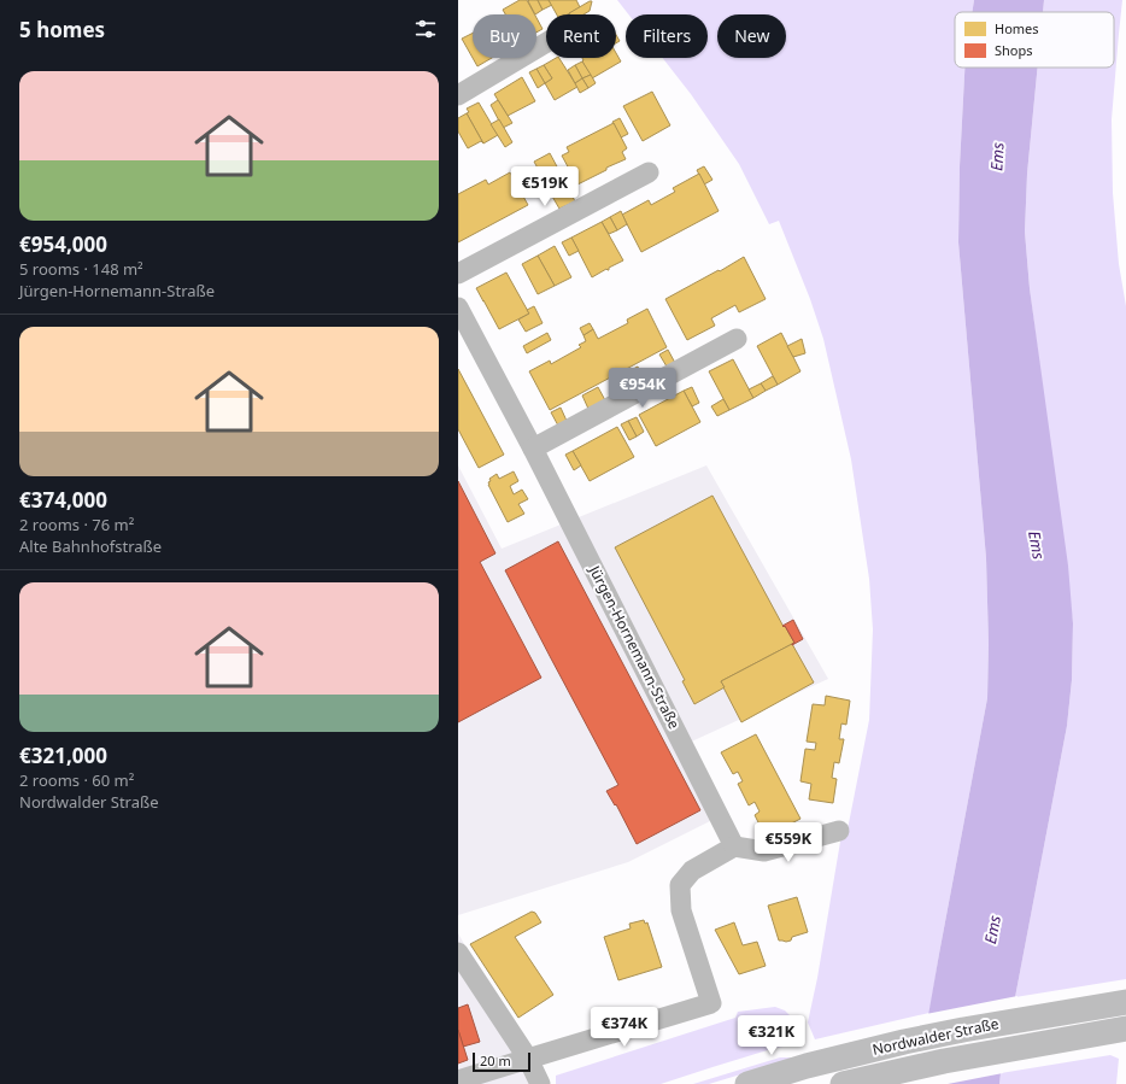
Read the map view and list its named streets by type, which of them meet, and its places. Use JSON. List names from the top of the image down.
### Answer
{
  "streets": {
    "main road": ["Nordwalder Straße"],
    "street": ["Jürgen-Hornemann-Straße"]
  },
  "water": ["Ems"],
  "legend": ["Homes", "Shops"],
  "scale_bar": "20 m",
  "page": {
    "heading": "5 homes",
    "chip": [
      "Buy",
      "Rent",
      "Filters",
      "New"
    ],
    "list": [
      {
        "name": "€954,000",
        "note": "5 rooms · 148 m² · Jürgen-Hornemann-Straße"
      },
      {
        "name": "€374,000",
        "note": "2 rooms · 76 m² · Alte Bahnhofstraße"
      },
      {
        "name": "€321,000",
        "note": "2 rooms · 60 m² · Nordwalder Straße"
      }
    ],
    "price": [
      "€519K",
      "€954K",
      "€559K",
      "€374K",
      "€321K"
    ],
    "scale": "20 m"
  }
}
